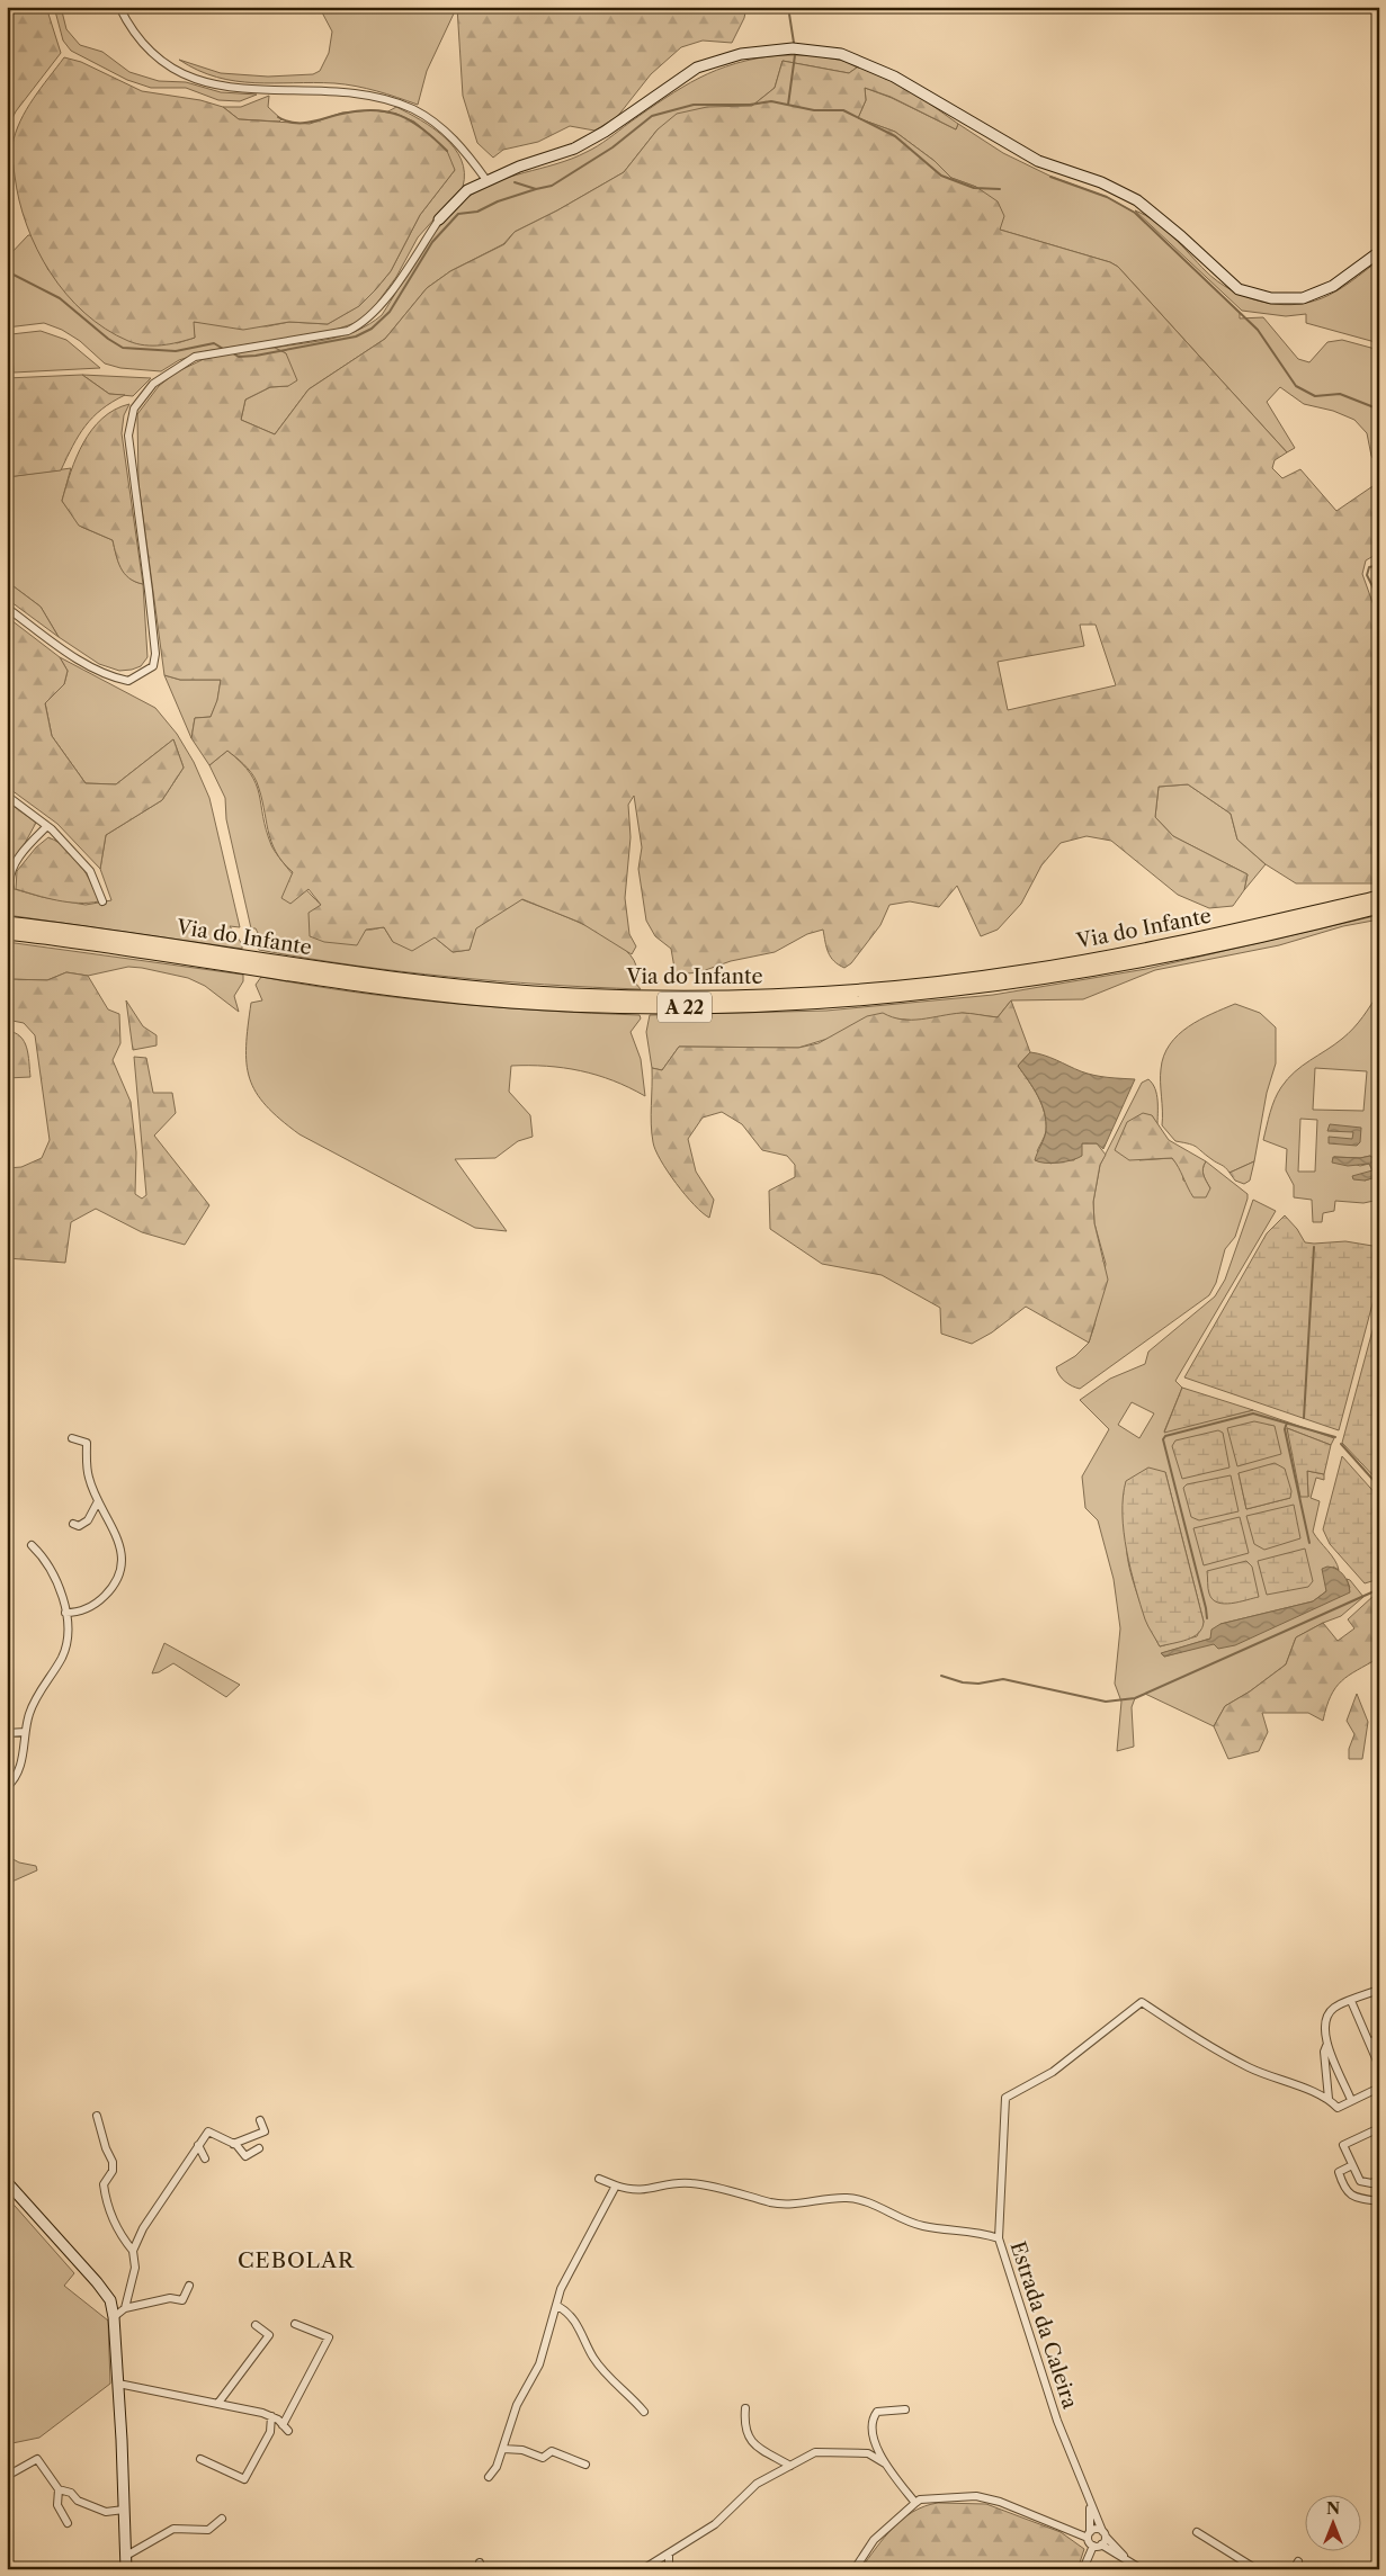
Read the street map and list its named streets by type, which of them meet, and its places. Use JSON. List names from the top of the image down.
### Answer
{
  "streets": {
    "highway": ["Via do Infante", "A 22"],
    "street": ["Estrada da Caleira"]
  },
  "districts": ["CEBOLAR"],
  "north": "top"
}
